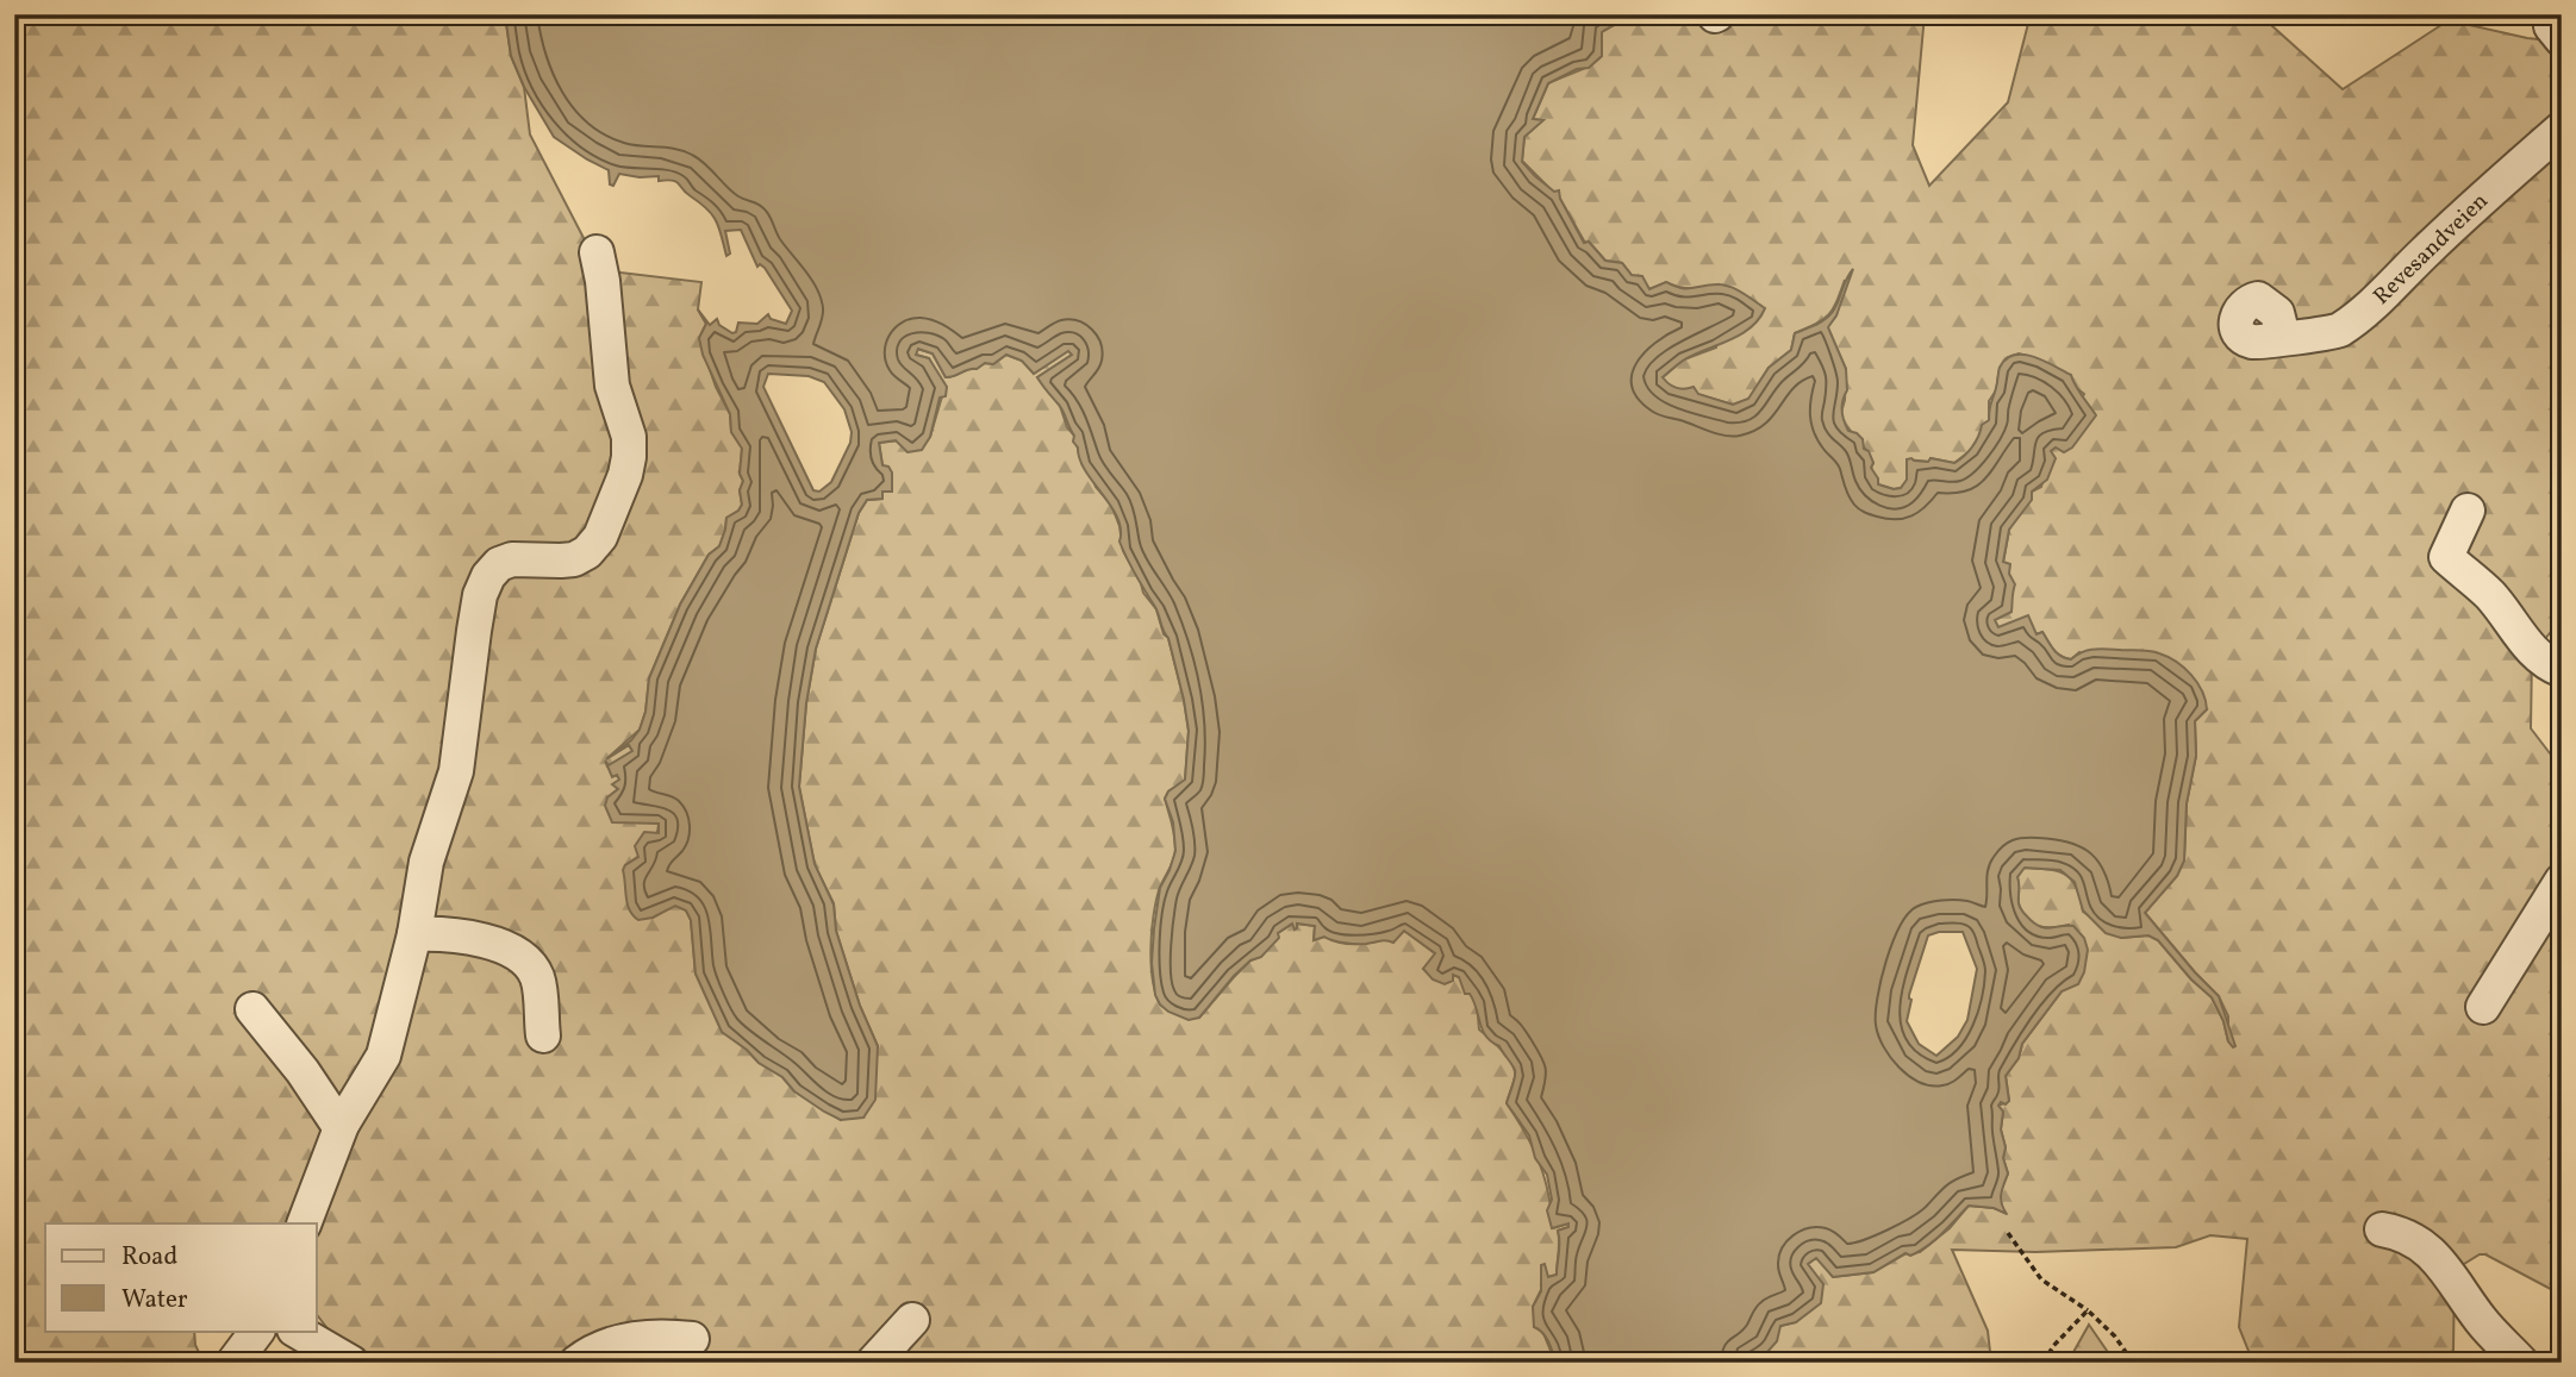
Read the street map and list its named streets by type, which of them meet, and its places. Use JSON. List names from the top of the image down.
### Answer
{
  "streets": {
    "street": ["Revesandveien"]
  },
  "legend": ["Road", "Water"]
}
